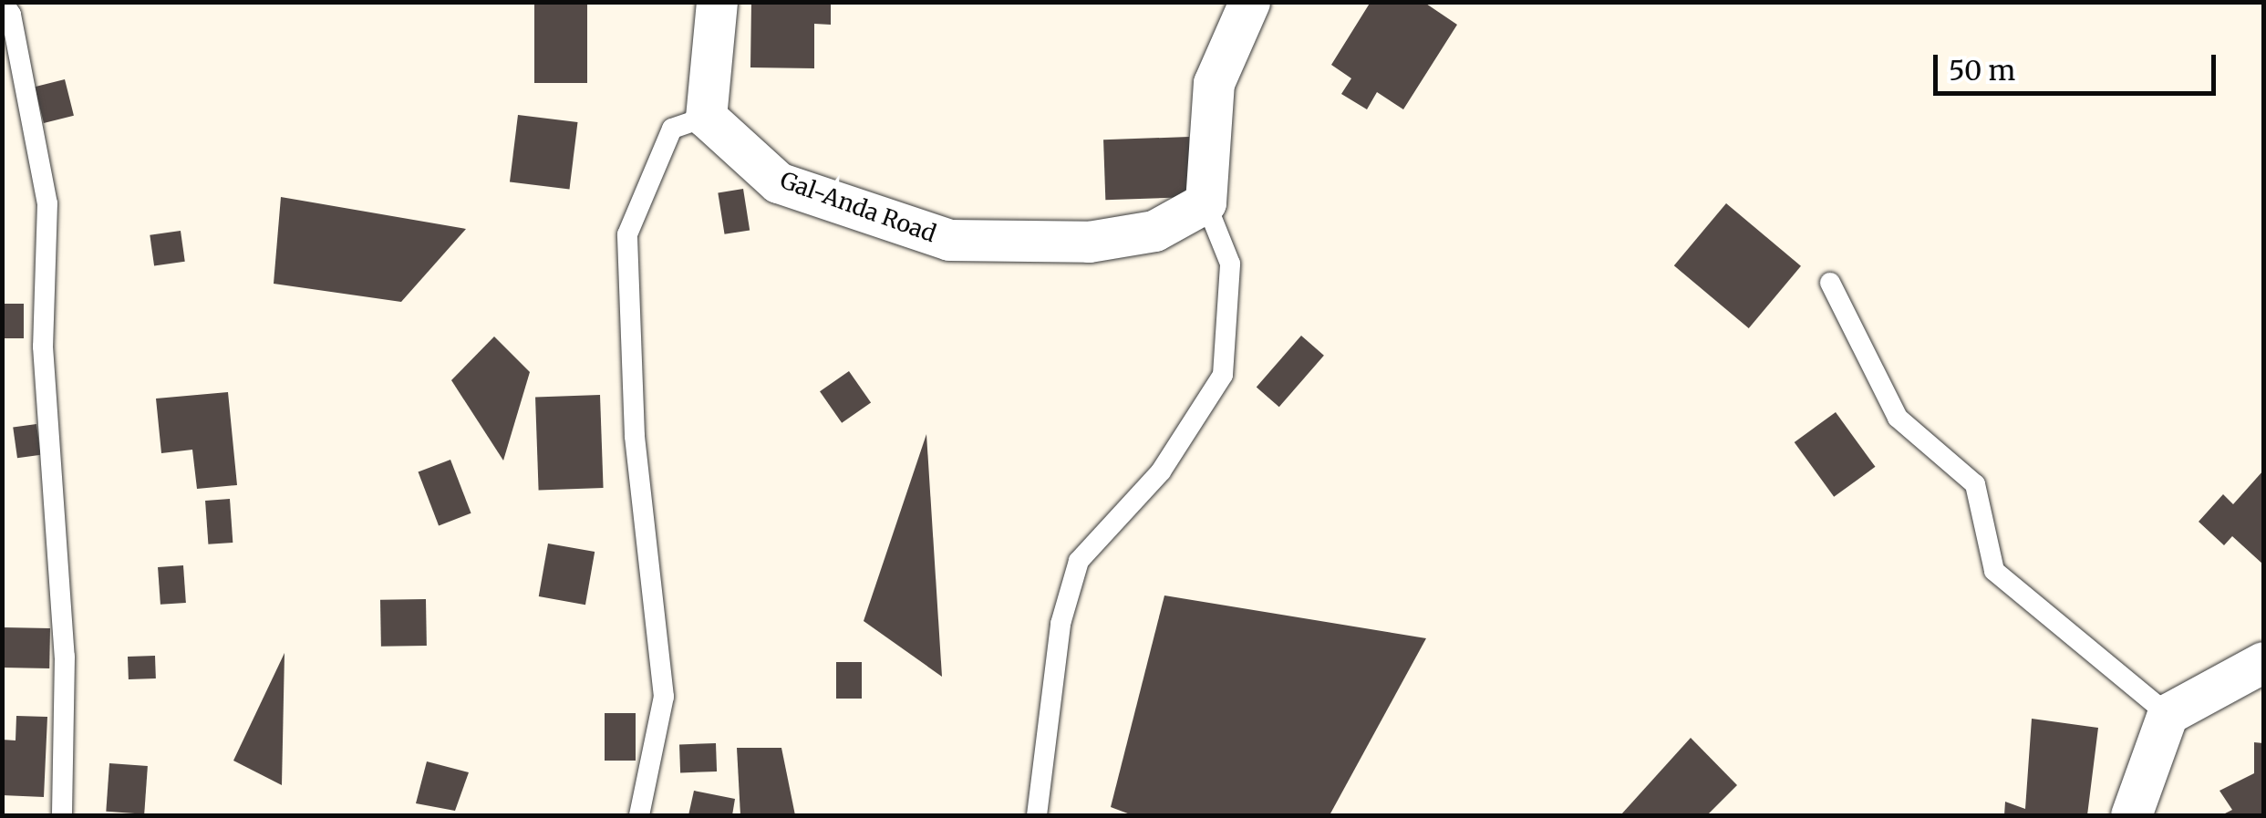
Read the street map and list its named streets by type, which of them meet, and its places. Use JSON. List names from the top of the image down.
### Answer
{
  "streets": {
    "street": ["Gal-Anda Road"]
  },
  "scale_bar": "50 m"
}
